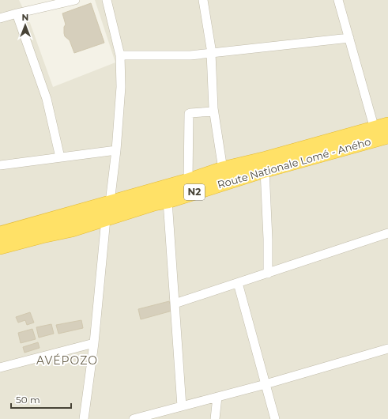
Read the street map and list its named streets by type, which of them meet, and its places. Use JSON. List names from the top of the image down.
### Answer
{
  "streets": {
    "highway": ["Route Nationale Lomé - Aného", "N2"]
  },
  "districts": ["AVÉPOZO"],
  "scale_bar": "50 m",
  "north": "top"
}
